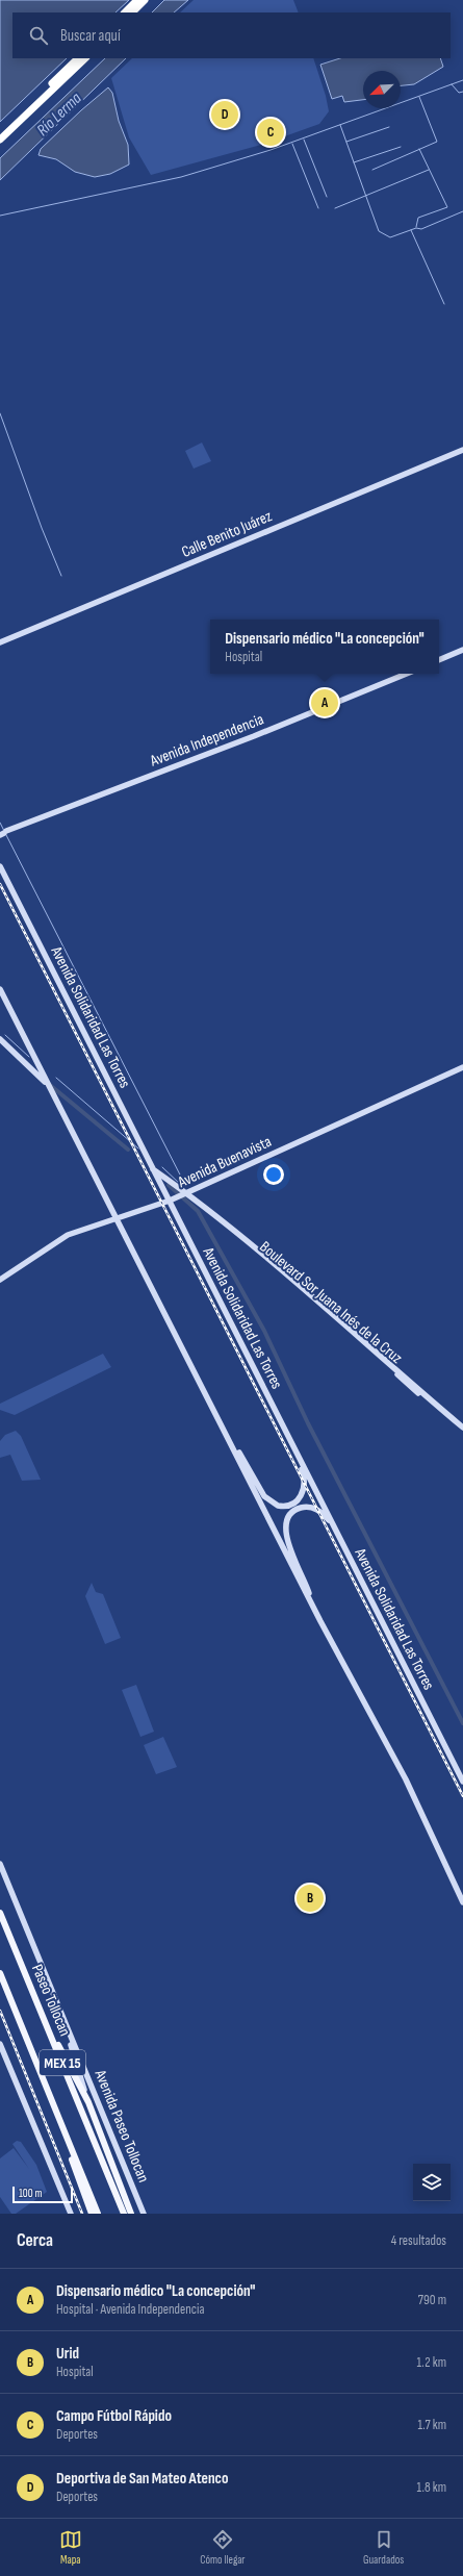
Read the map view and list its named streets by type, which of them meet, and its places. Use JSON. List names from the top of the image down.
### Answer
{
  "streets": {
    "highway": ["Paseo Tollocan", "MEX 15"],
    "main road": [
      "Calle Benito Juárez",
      "Avenida Independencia",
      "Avenida Solidaridad Las Torres",
      "Avenida Buenavista",
      "Boulevard Sor Juana Inés de la Cruz",
      "Avenida Paseo Tollocan"
    ]
  },
  "crossings": [
    ["Avenida Solidaridad Las Torres", "Avenida Buenavista"],
    ["Avenida Solidaridad Las Torres", "Boulevard Sor Juana Inés de la Cruz"],
    ["Avenida Buenavista", "Boulevard Sor Juana Inés de la Cruz"]
  ],
  "water": ["Río Lerma"],
  "scale_bar": "100 m",
  "north": "bottom left",
  "page": {
    "search": "Buscar aquí",
    "pins": [
      "D",
      "C",
      "A",
      "B"
    ],
    "popup": ["Dispensario médico \"La concepción\"", "Hospital"],
    "scale": "100 m",
    "heading": ["Cerca", "4 resultados"],
    "list": [
      {
        "mark": "A",
        "name": "Dispensario médico \"La concepción\"",
        "note": "Hospital · Avenida Independencia",
        "value": "790 m"
      },
      {
        "mark": "B",
        "name": "Urid",
        "note": "Hospital",
        "value": "1.2 km"
      },
      {
        "mark": "C",
        "name": "Campo Fútbol Rápido",
        "note": "Deportes",
        "value": "1.7 km"
      },
      {
        "mark": "D",
        "name": "Deportiva de San Mateo Atenco",
        "note": "Deportes",
        "value": "1.8 km"
      }
    ],
    "nav": ["Mapa", "Cómo llegar", "Guardados"]
  }
}
